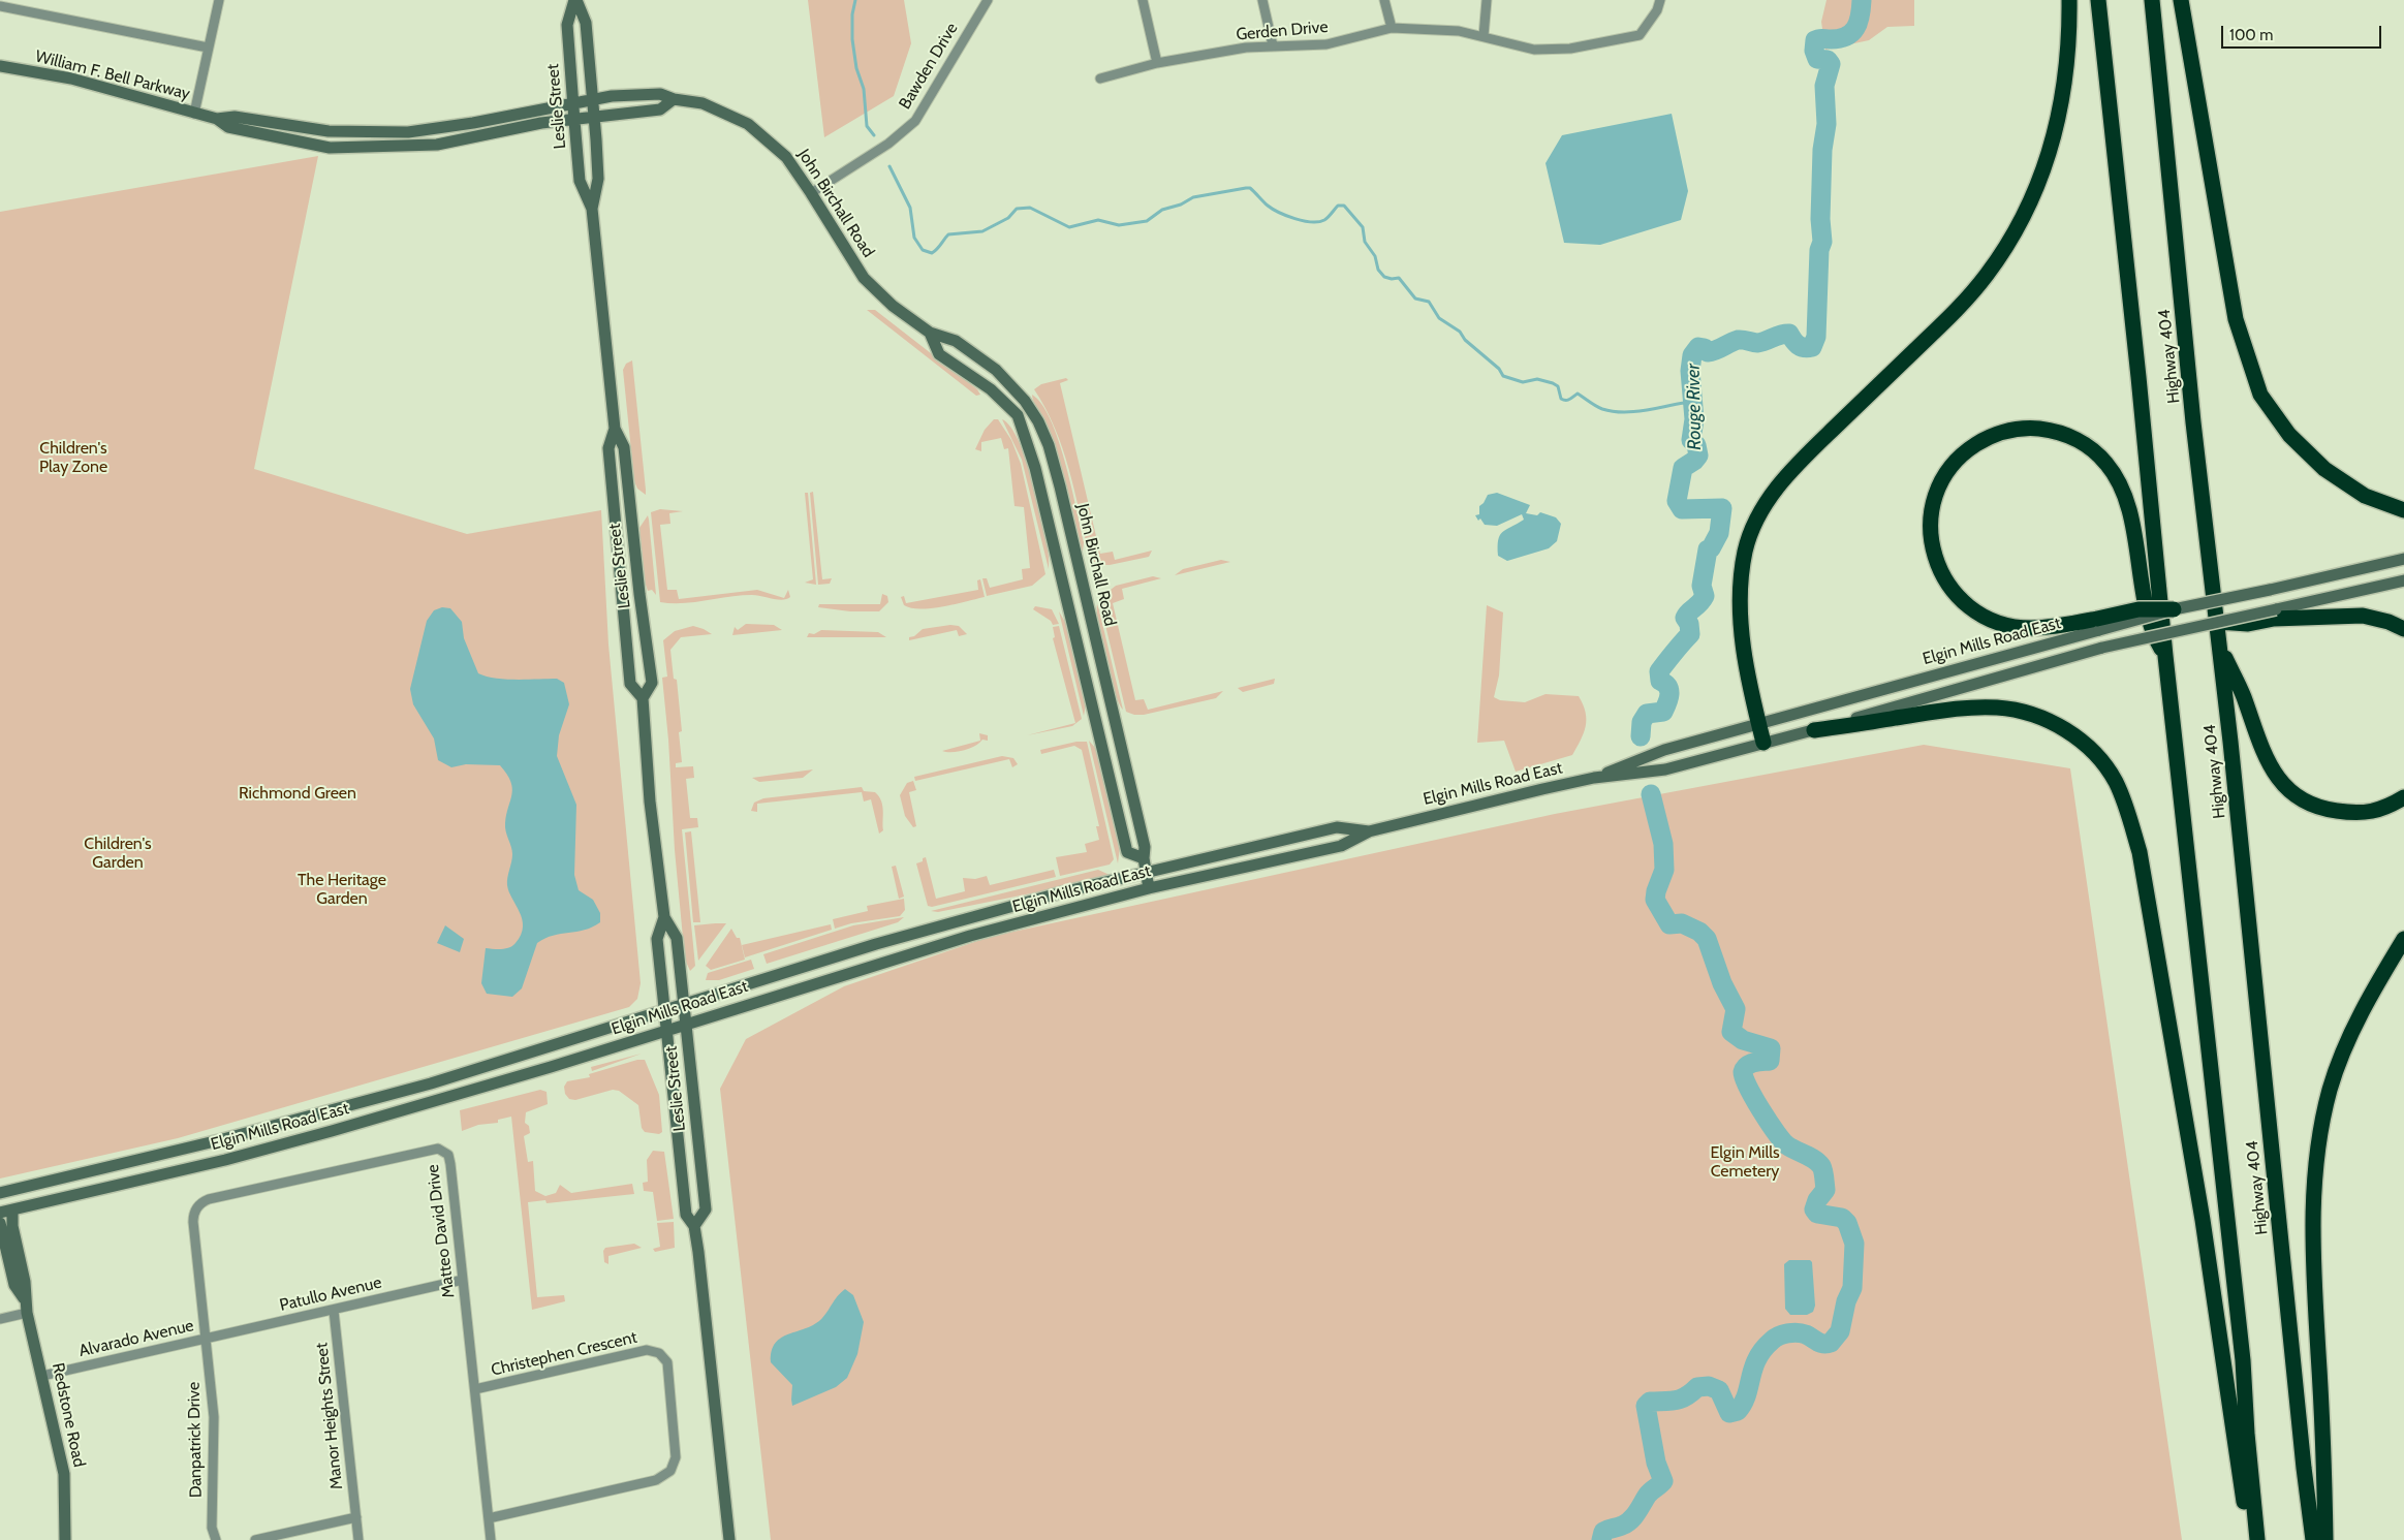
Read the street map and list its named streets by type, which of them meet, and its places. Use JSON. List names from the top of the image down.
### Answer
{
  "streets": {
    "highway": ["Highway 404"],
    "main road": [
      "William F. Bell Parkway",
      "Leslie Street",
      "John Birchall Road",
      "Elgin Mills Road East",
      "Redstone Road"
    ],
    "street": [
      "Gerden Drive",
      "Bawden Drive",
      "Matteo David Drive",
      "Patullo Avenue",
      "Alvarado Avenue",
      "Christephen Crescent",
      "Manor Heights Street",
      "Danpatrick Drive"
    ]
  },
  "crossings": [
    ["Bawden Drive", "John Birchall Road"],
    ["William F. Bell Parkway", "Leslie Street"],
    ["William F. Bell Parkway", "John Birchall Road"],
    ["Leslie Street", "John Birchall Road"],
    ["Leslie Street", "Elgin Mills Road East"],
    ["John Birchall Road", "Elgin Mills Road East"],
    ["Elgin Mills Road East", "Redstone Road"],
    ["Matteo David Drive", "Patullo Avenue"],
    ["Matteo David Drive", "Alvarado Avenue"],
    ["Matteo David Drive", "Christephen Crescent"],
    ["Matteo David Drive", "Danpatrick Drive"],
    ["Patullo Avenue", "Alvarado Avenue"],
    ["Patullo Avenue", "Manor Heights Street"],
    ["Patullo Avenue", "Danpatrick Drive"],
    ["Alvarado Avenue", "Redstone Road"],
    ["Alvarado Avenue", "Danpatrick Drive"]
  ],
  "water": ["Rouge River"],
  "parks": [
    "Children's Play Zone",
    "Richmond Green",
    "Children's Garden",
    "The Heritage Garden",
    "Elgin Mills Cemetery"
  ],
  "scale_bar": "100 m"
}
